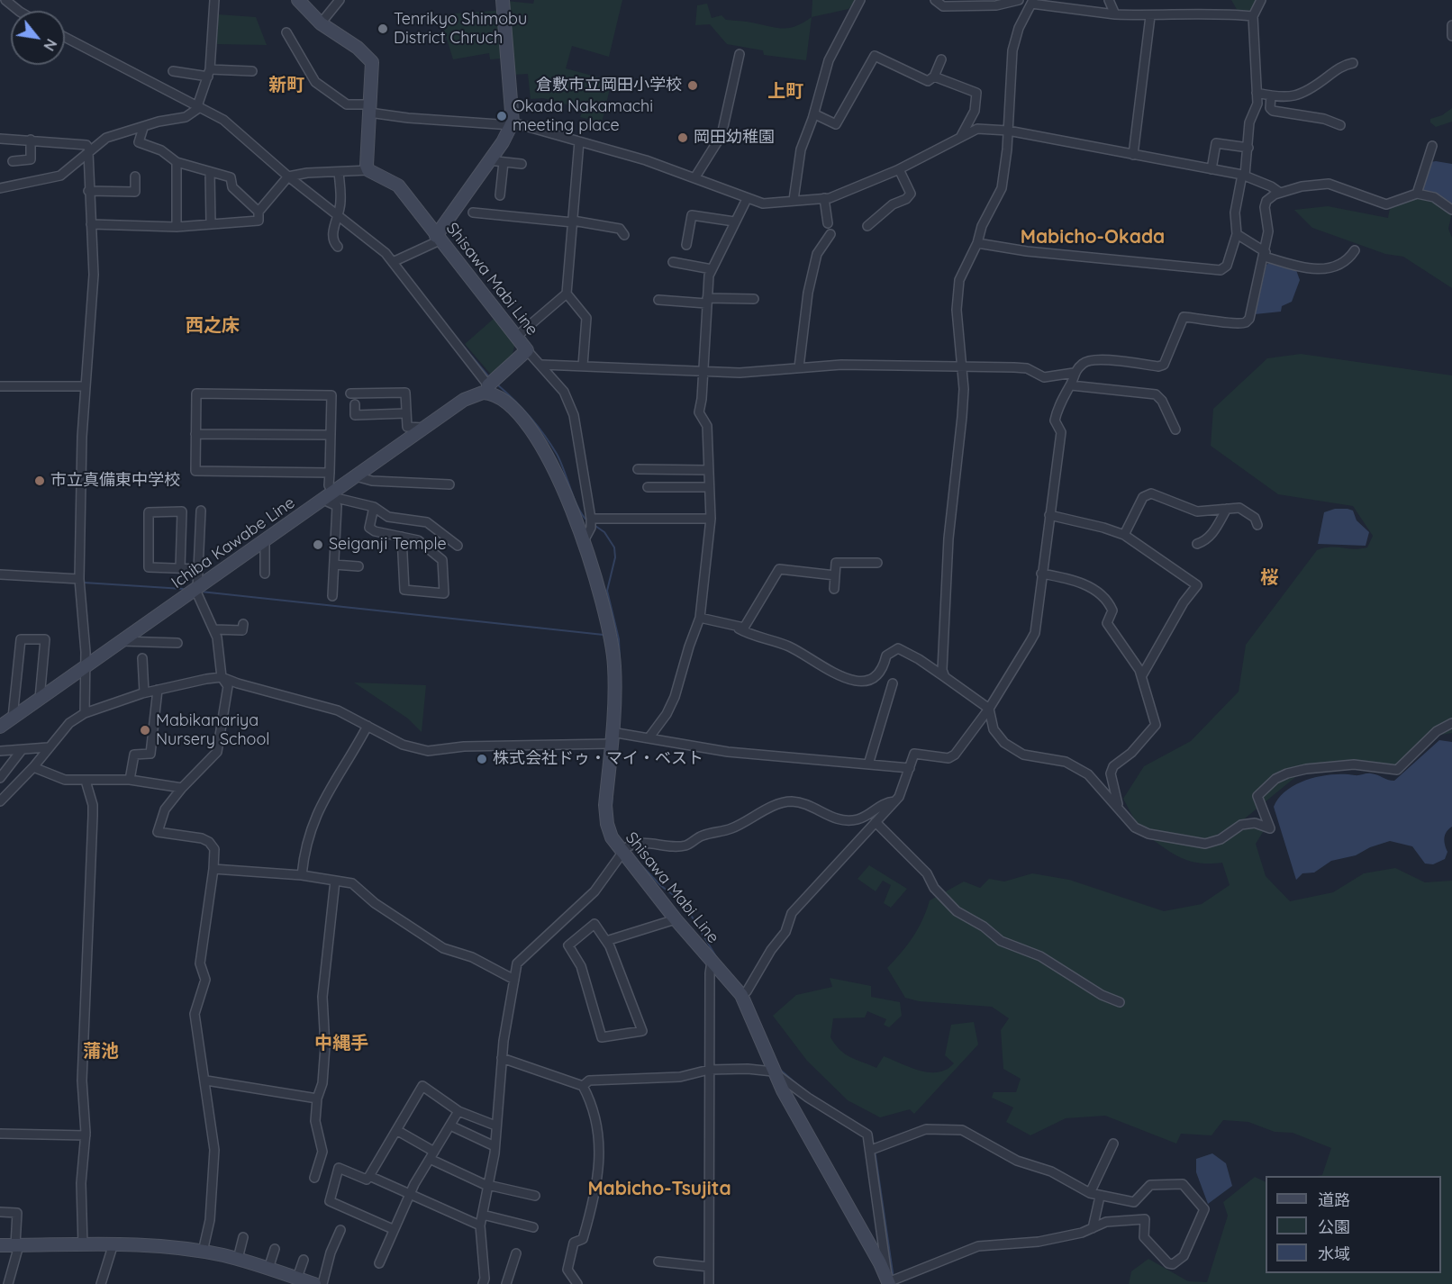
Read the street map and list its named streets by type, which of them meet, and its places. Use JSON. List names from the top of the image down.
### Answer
{
  "streets": {
    "main road": ["Shisawa Mabi Line", "Ichiba Kawabe Line"]
  },
  "crossings": [
    ["Shisawa Mabi Line", "Ichiba Kawabe Line"]
  ],
  "districts": [
    "新町",
    "上町",
    "Mabicho-Okada",
    "西之床",
    "桜",
    "中縄手",
    "蒲池",
    "Mabicho-Tsujita"
  ],
  "places": [
    "Tenrikyo Shimobu District Chruch",
    "倉敷市立岡田小学校",
    "Okada Nakamachi meeting place",
    "岡田幼稚園",
    "市立真備東中学校",
    "Seiganji Temple",
    "Mabikanariya Nursery School",
    "株式会社ドゥ・マイ・ベスト"
  ],
  "legend": ["道路", "公園", "水域"],
  "north": "bottom right"
}
